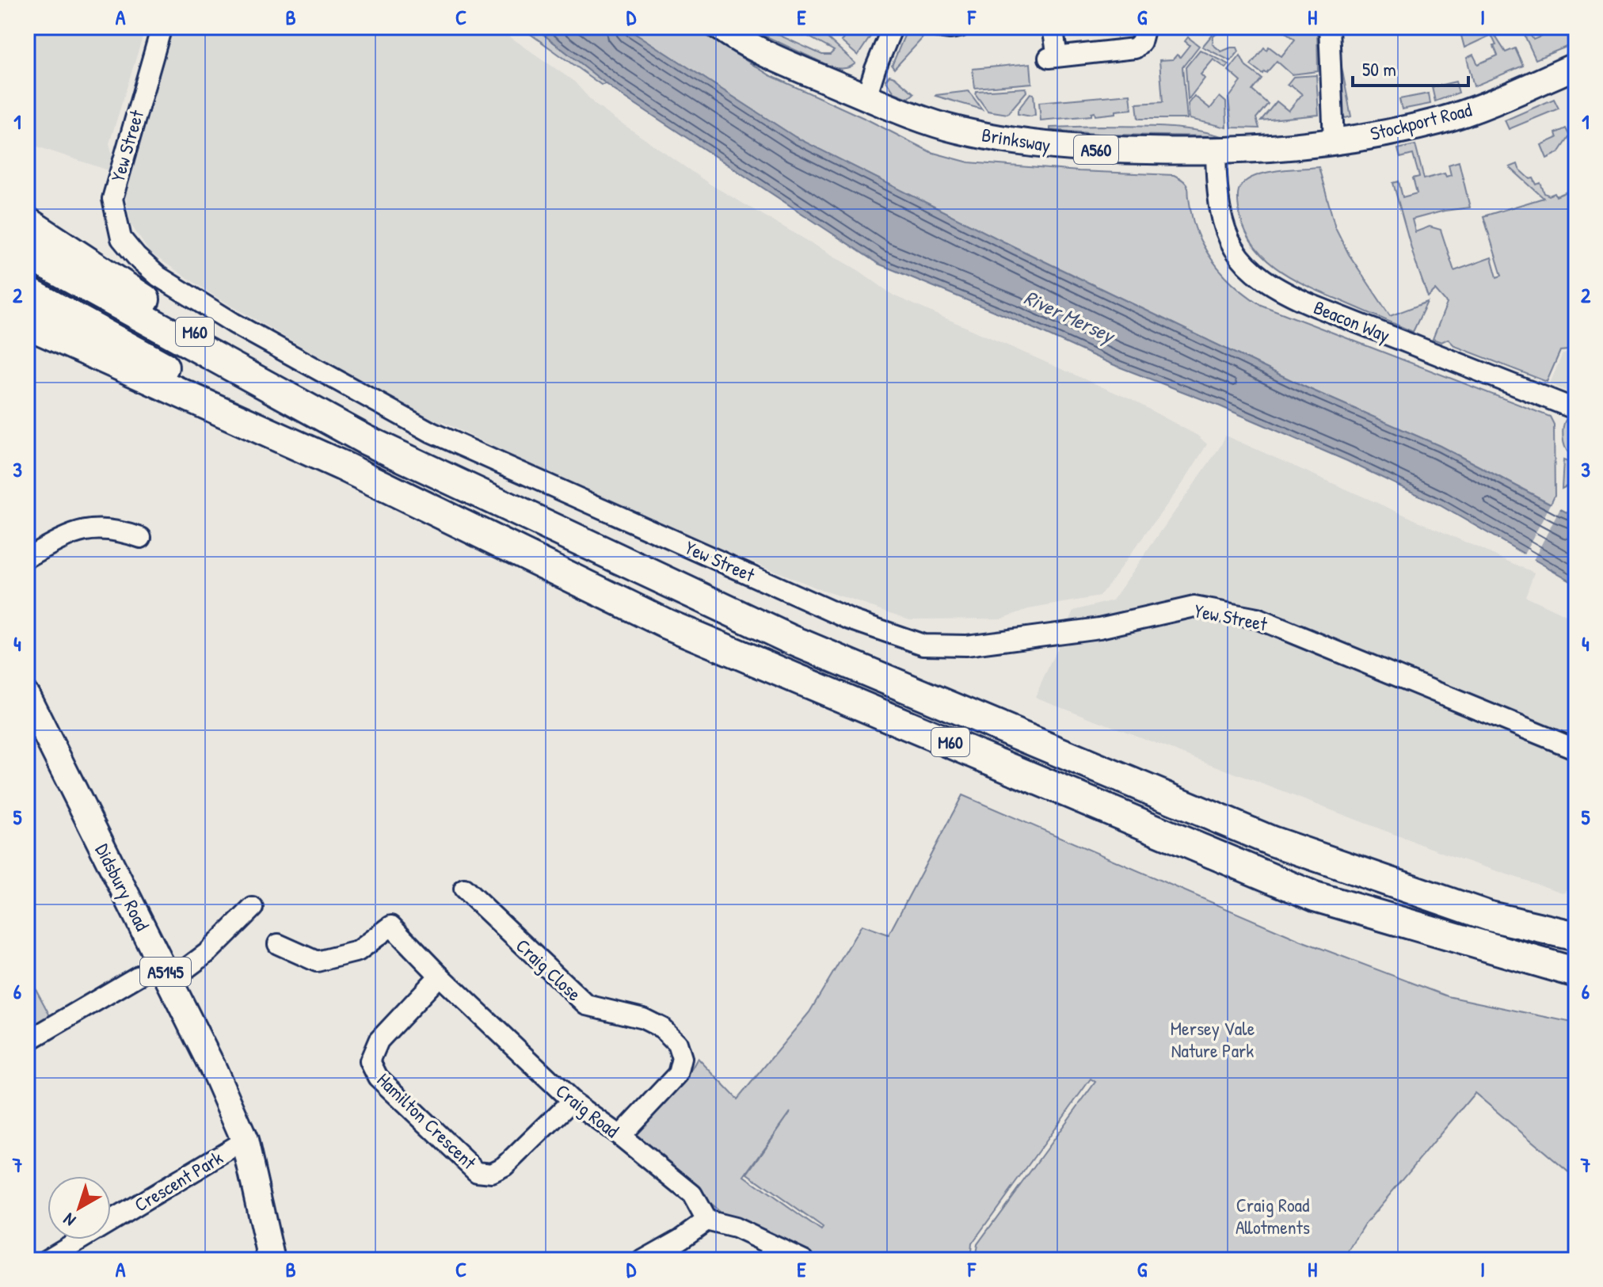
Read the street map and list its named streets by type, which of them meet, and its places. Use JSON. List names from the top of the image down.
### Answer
{
  "streets": {
    "highway": ["M60"],
    "main road": [
      "Stockport Road",
      "Brinksway",
      "A560",
      "Didsbury Road",
      "A5145"
    ],
    "street": [
      "Yew Street",
      "Beacon Way",
      "Craig Close",
      "Craig Road",
      "Hamilton Crescent",
      "Crescent Park"
    ]
  },
  "crossings": [
    ["Stockport Road", "Brinksway"],
    ["Brinksway", "Beacon Way"],
    ["Didsbury Road", "Crescent Park"],
    ["Craig Close", "Craig Road"],
    ["Craig Road", "Hamilton Crescent"]
  ],
  "water": ["River Mersey"],
  "parks": ["Mersey Vale Nature Park", "Craig Road Allotments"],
  "scale_bar": "50 m",
  "north": "bottom left",
  "grid": {
    "columns": [
      "A",
      "B",
      "C",
      "D",
      "E",
      "F",
      "G",
      "H",
      "I"
    ],
    "rows": [
      "1",
      "2",
      "3",
      "4",
      "5",
      "6",
      "7"
    ]
  }
}
